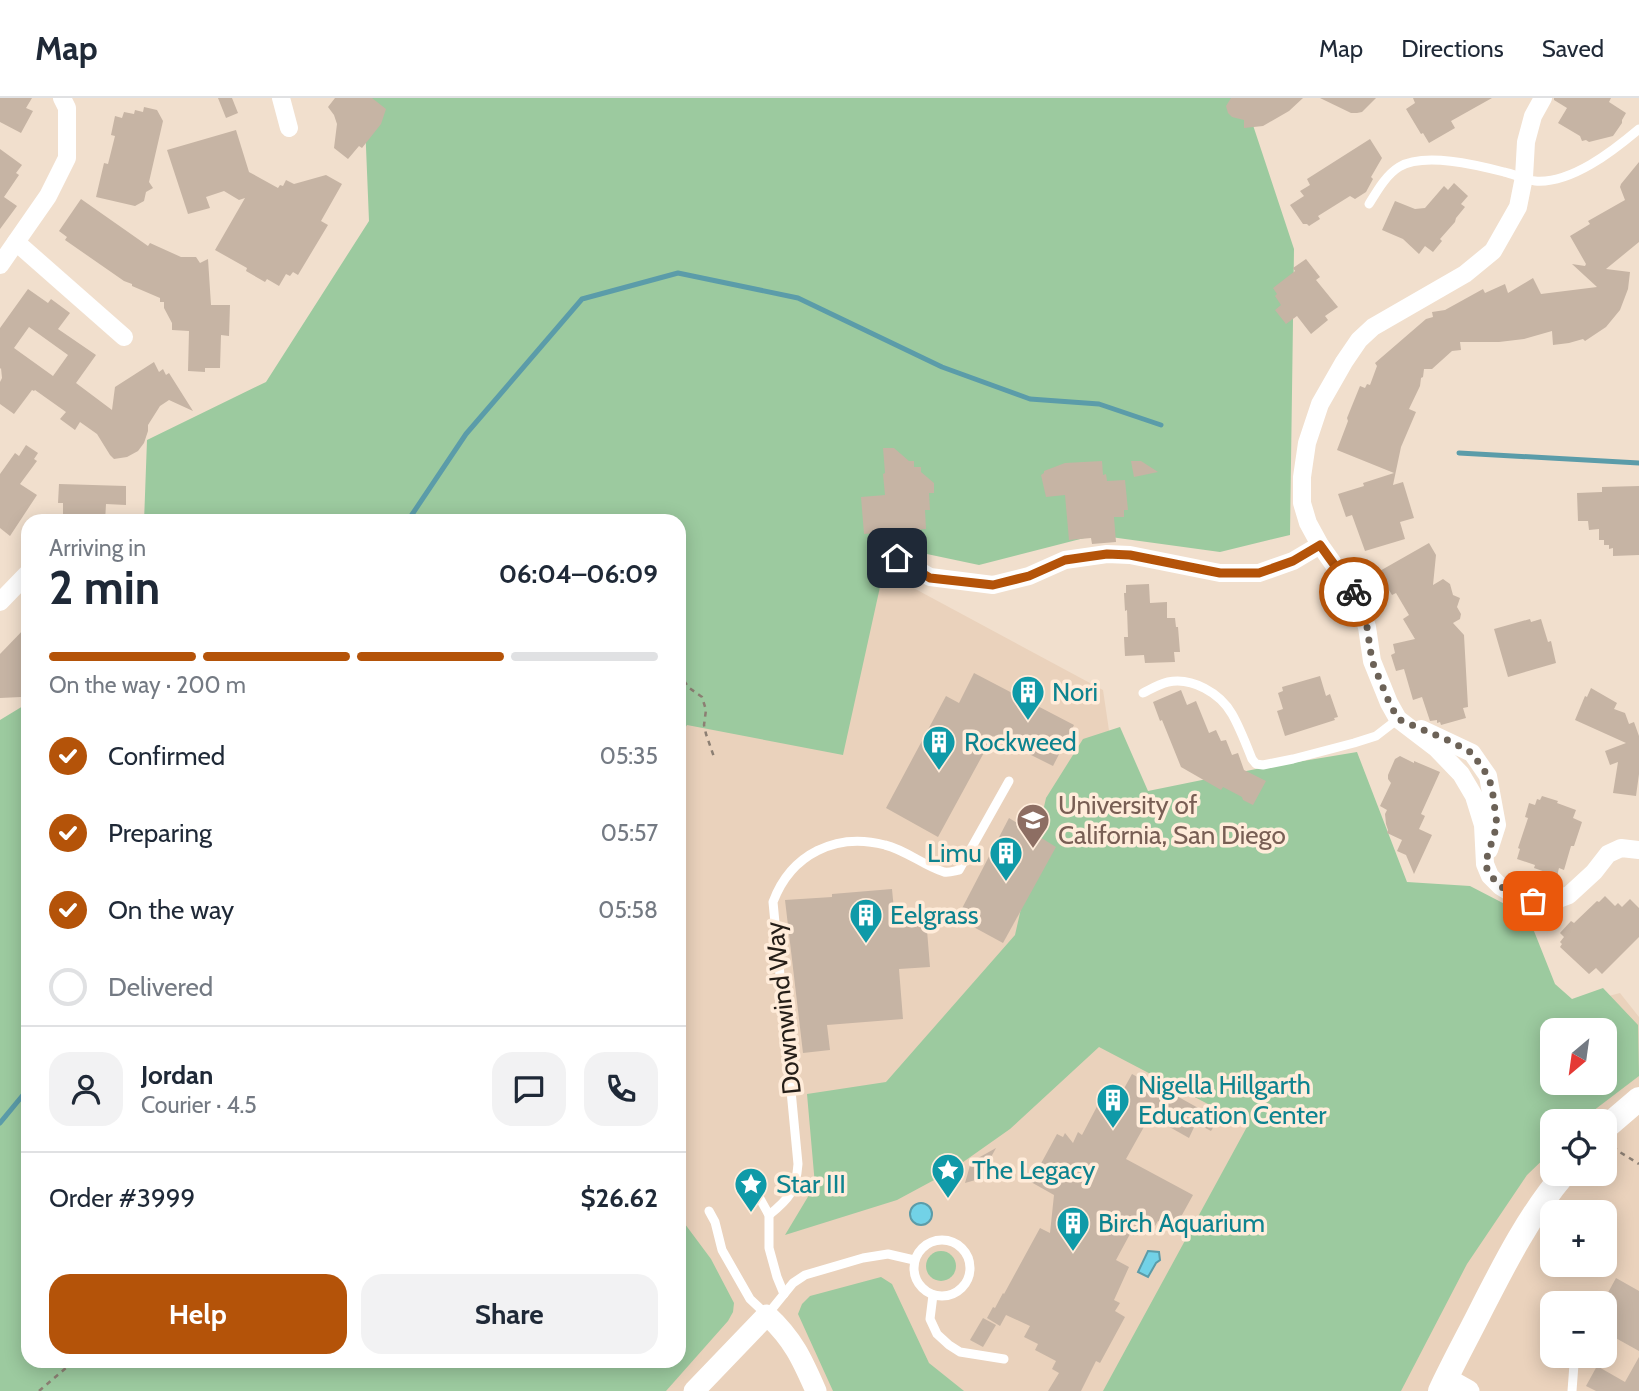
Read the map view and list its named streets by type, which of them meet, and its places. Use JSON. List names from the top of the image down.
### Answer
{
  "streets": {
    "lane": ["Downwind Way"]
  },
  "places": {
    "building": [
      "Nori",
      "Rockweed",
      "Limu",
      "Eelgrass",
      "Nigella Hillgarth Education Center",
      "Birch Aquarium"
    ],
    "school or university": ["University of California, San Diego"],
    "place": ["The Legacy", "Star III"]
  },
  "north": "bottom left",
  "page": {
    "header": "Map",
    "nav": ["Map", "Directions", "Saved"],
    "heading": ["2 min", "Arriving in", "06:04–06:09"],
    "panel": [
      "Jordan",
      "Courier · 4.5",
      "Order #3999",
      "$26.62"
    ],
    "bar": "On the way · 200 m",
    "list": [
      ["Confirmed", "05:35"],
      ["Preparing", "05:57"],
      ["On the way", "05:58"],
      "Delivered"
    ],
    "map_buttons": ["+", "−"],
    "buttons": ["Help", "Share"]
  }
}
